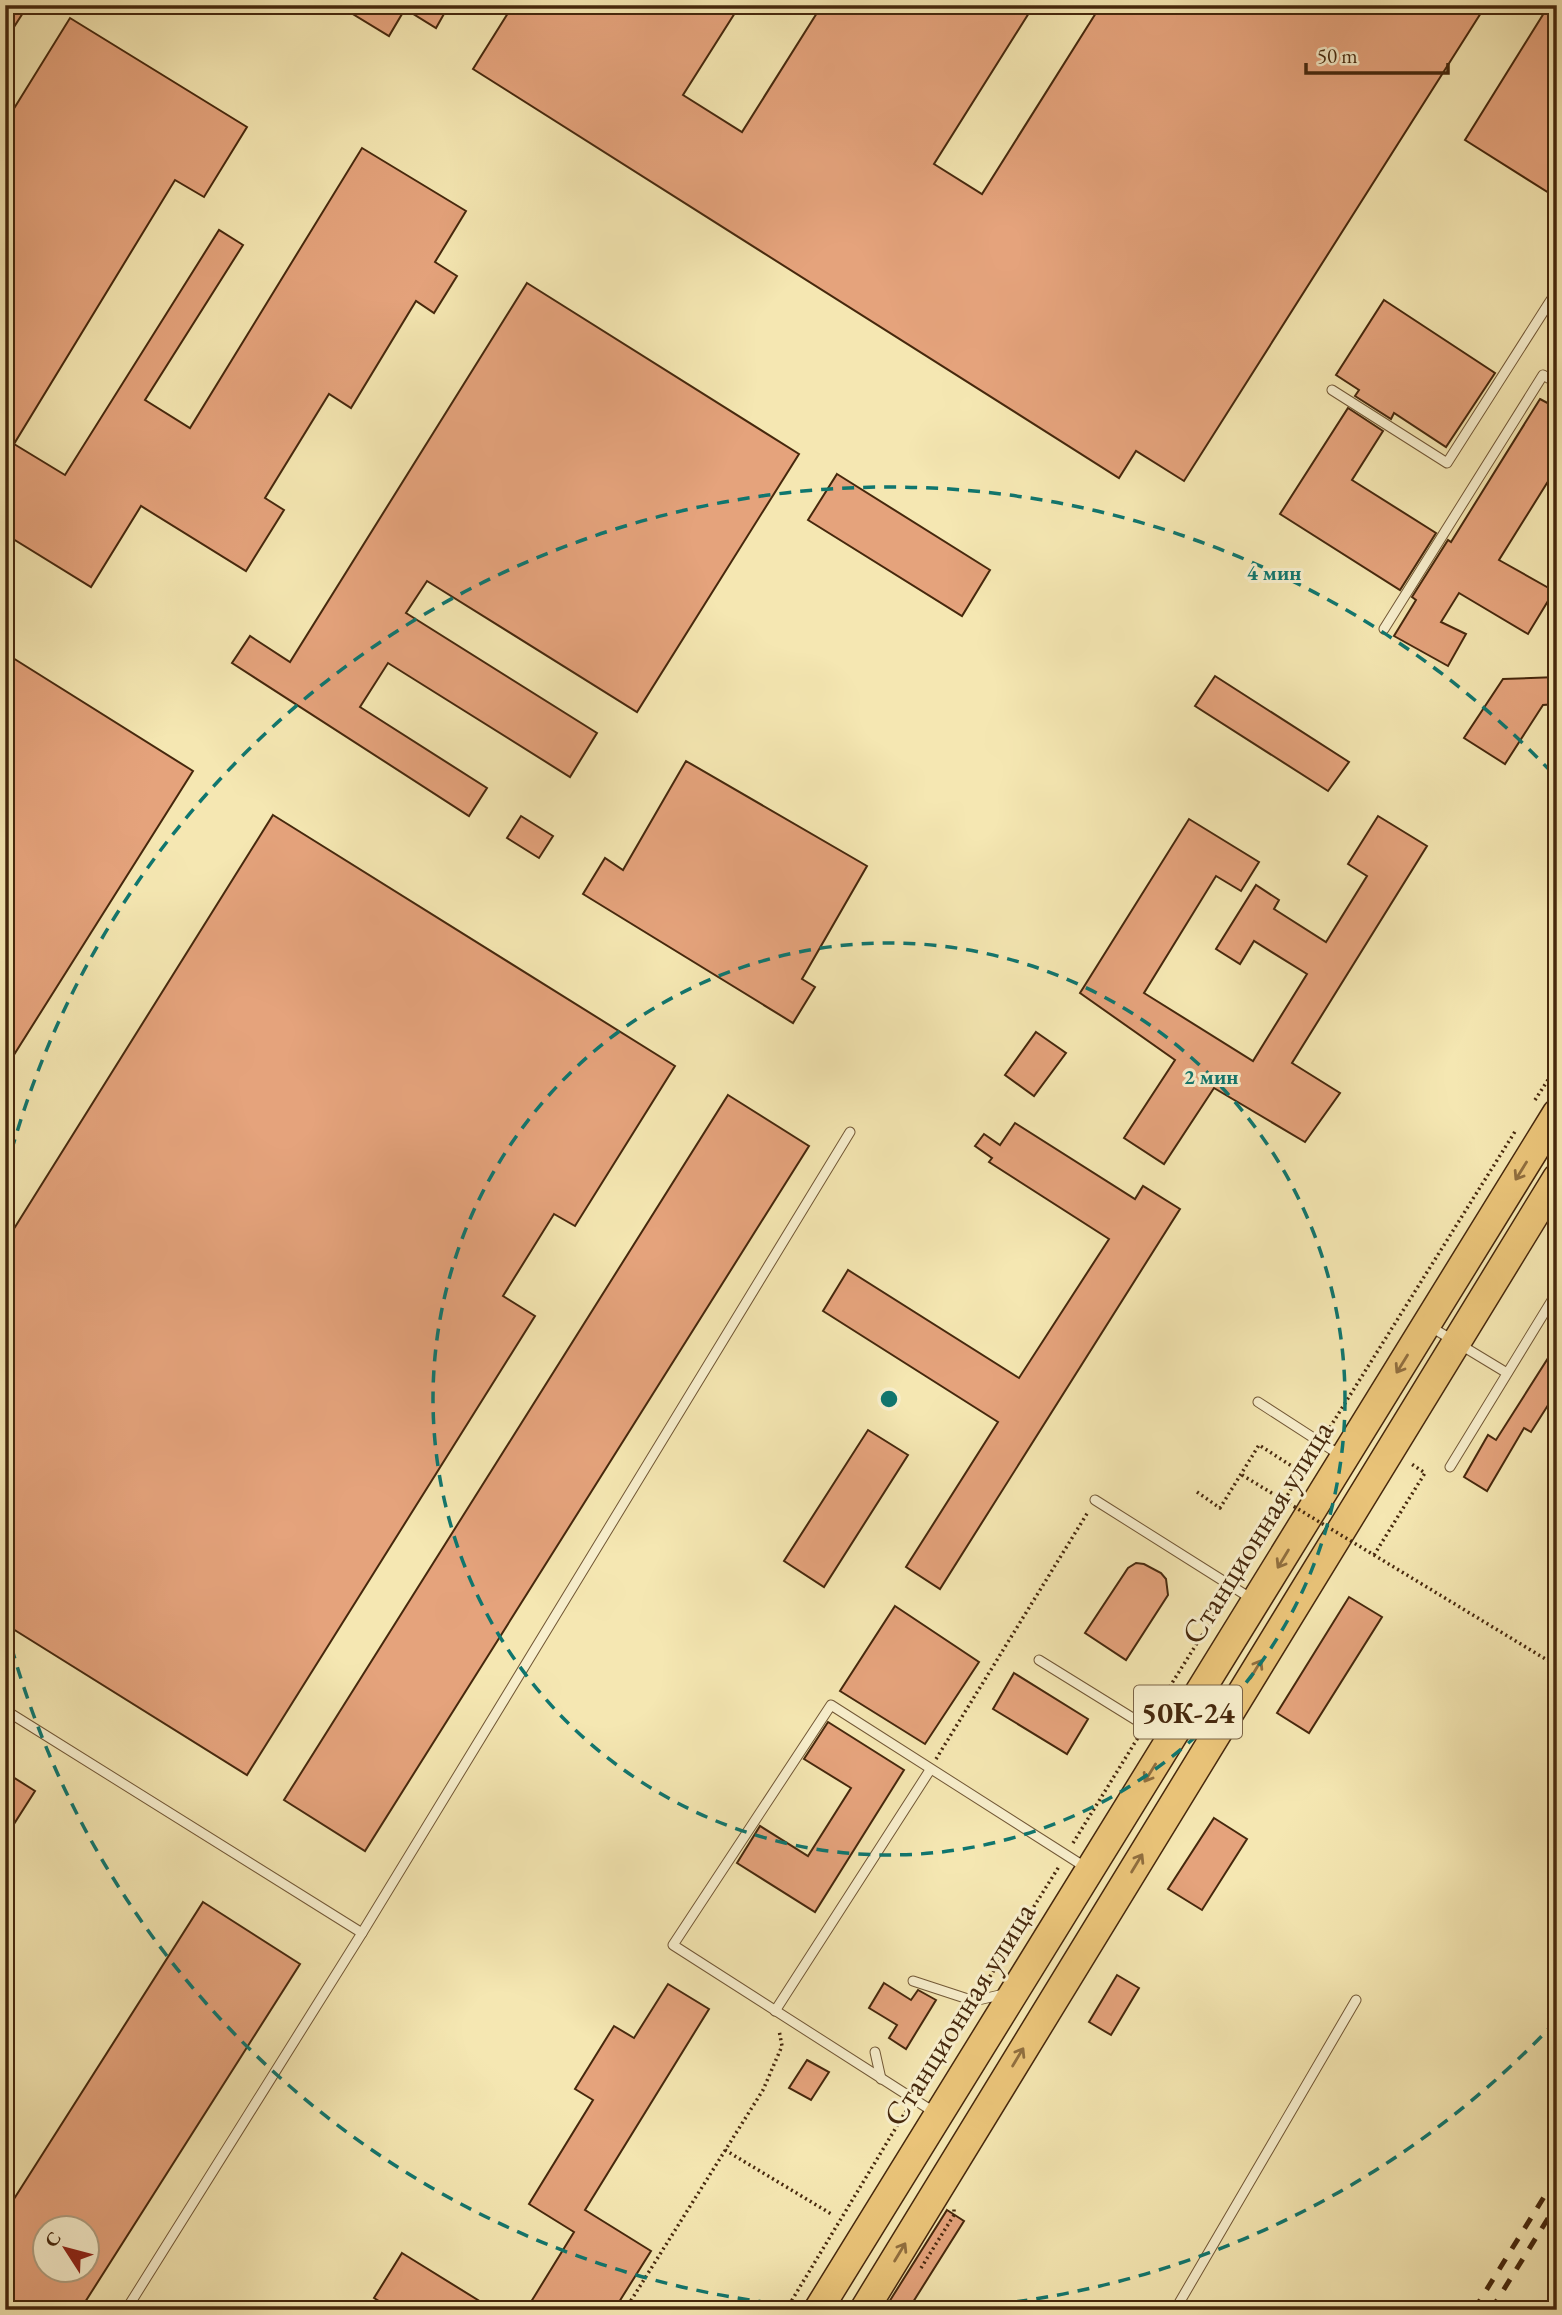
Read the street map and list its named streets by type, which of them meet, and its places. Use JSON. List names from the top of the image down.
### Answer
{
  "streets": {
    "main road": ["Станционная улица", "50К-24"]
  },
  "scale_bar": "50 m",
  "north": "top left",
  "rings": ["4 мин", "2 мин"]
}
